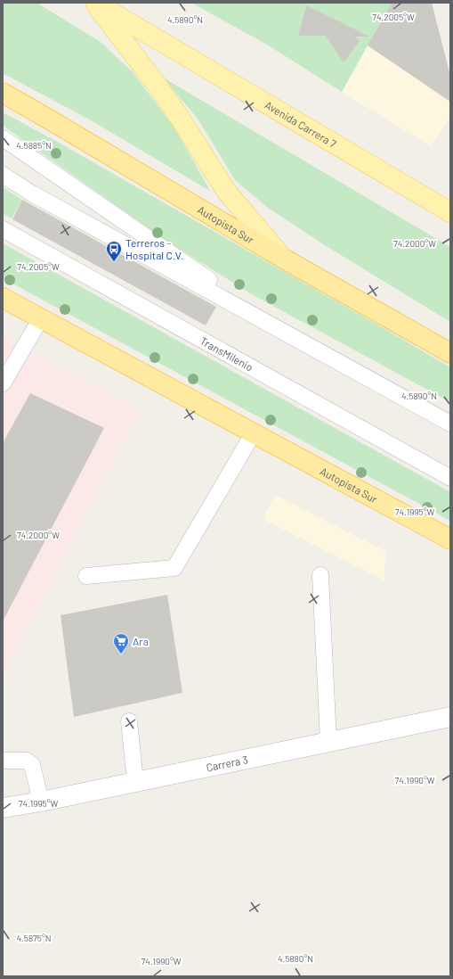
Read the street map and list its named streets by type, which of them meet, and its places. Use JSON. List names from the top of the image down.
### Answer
{
  "streets": {
    "highway": ["Autopista Sur"],
    "main road": ["Avenida Carrera 7"],
    "street": ["Carrera 3"],
    "lane": ["TransMilenio"]
  },
  "places": {
    "bus stop": ["Terreros - Hospital C.V."],
    "supermarket": ["Ara"]
  },
  "coordinates": [
    "74.2005°W",
    "4.5890°N",
    "4.5885°N",
    "74.2000°W",
    "74.1995°W",
    "74.1990°W",
    "4.5875°N",
    "4.5880°N"
  ]
}
